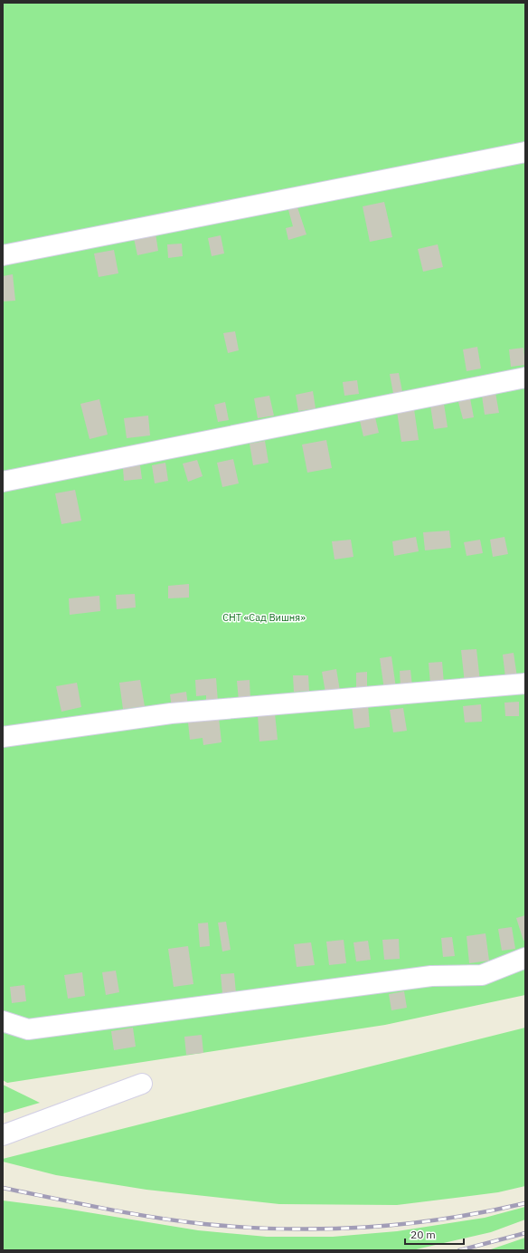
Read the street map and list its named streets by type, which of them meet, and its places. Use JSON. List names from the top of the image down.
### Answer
{
  "parks": ["СНТ «Сад Вишня»"],
  "scale_bar": "20 m"
}
